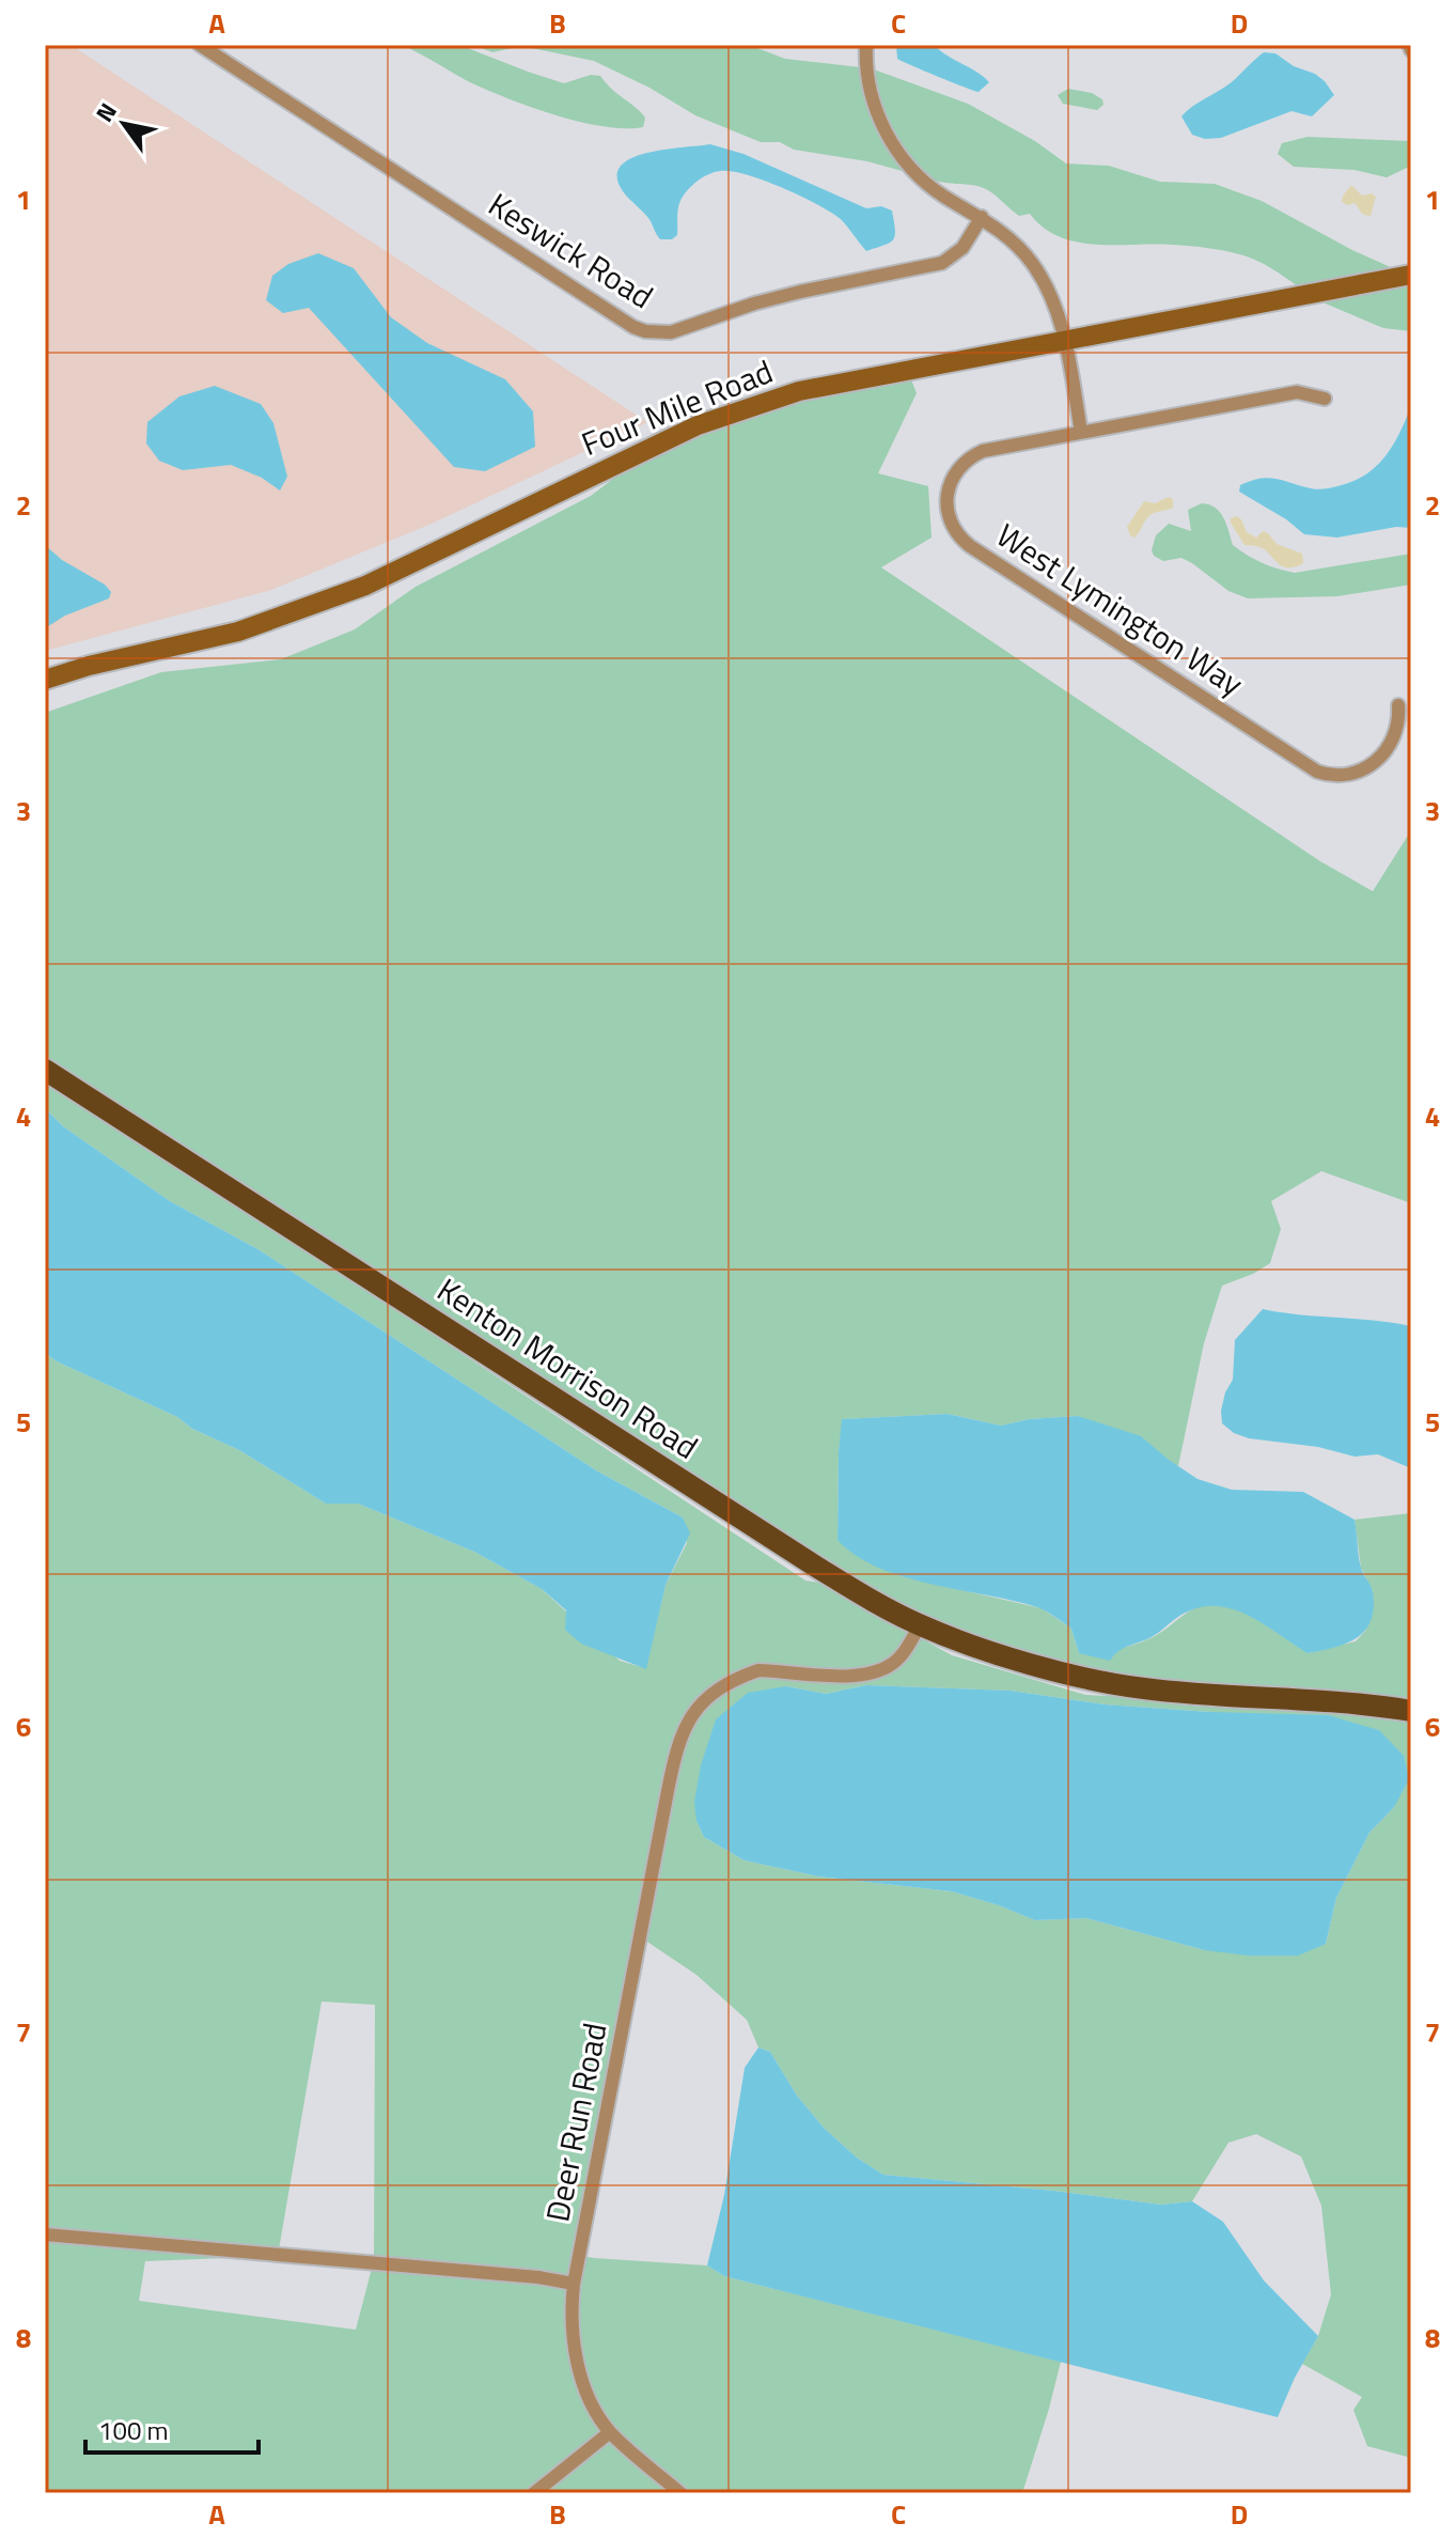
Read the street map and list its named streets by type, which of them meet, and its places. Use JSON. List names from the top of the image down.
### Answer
{
  "streets": {
    "main road": ["Four Mile Road", "Kenton Morrison Road"],
    "street": ["Keswick Road", "West Lymington Way", "Deer Run Road"]
  },
  "crossings": [
    ["Kenton Morrison Road", "Deer Run Road"]
  ],
  "scale_bar": "100 m",
  "north": "top left",
  "grid": {
    "columns": [
      "A",
      "B",
      "C",
      "D"
    ],
    "rows": [
      "1",
      "2",
      "3",
      "4",
      "5",
      "6",
      "7",
      "8"
    ]
  }
}
